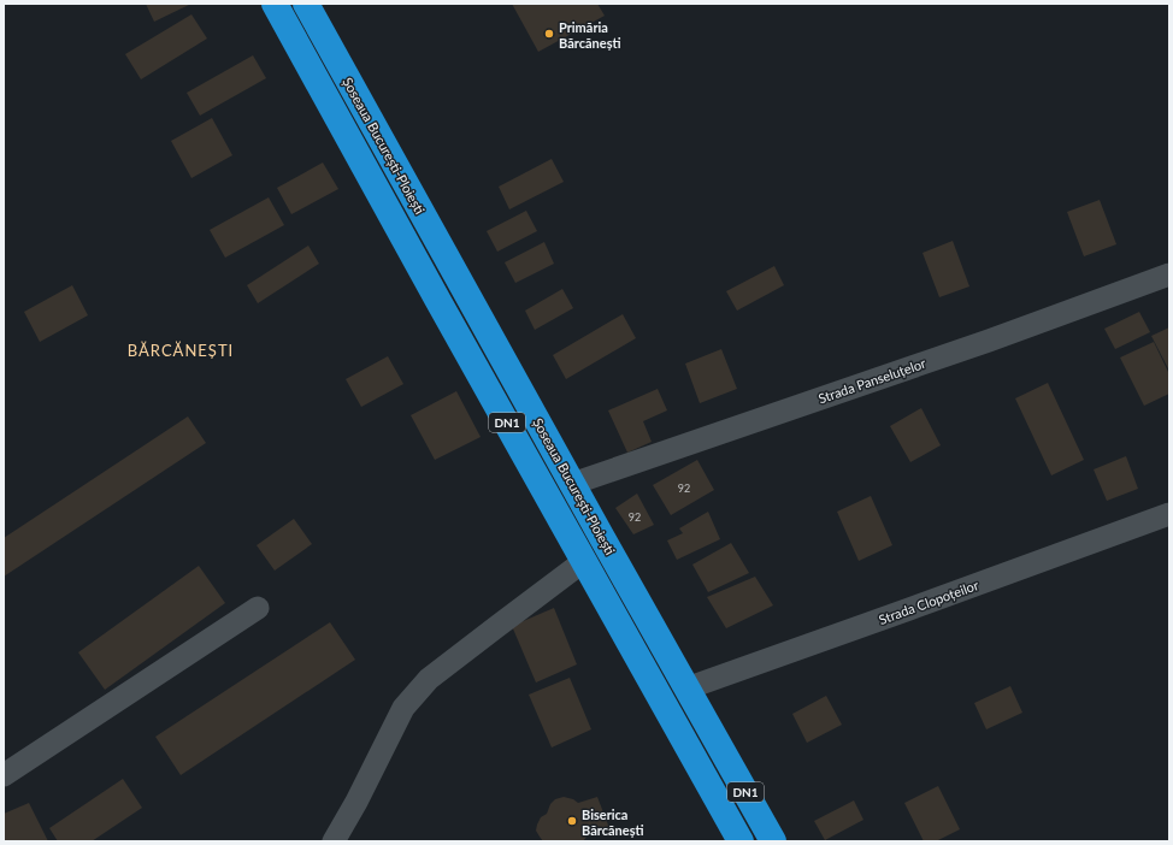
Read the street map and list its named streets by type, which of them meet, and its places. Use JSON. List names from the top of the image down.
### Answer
{
  "streets": {
    "highway": ["Șoseaua București-Ploiești", "DN1"],
    "street": ["Strada Panseluțelor", "Strada Clopoțeilor"]
  },
  "crossings": [
    ["Șoseaua București-Ploiești", "Strada Panseluțelor"],
    ["Șoseaua București-Ploiești", "Strada Clopoțeilor"]
  ],
  "districts": ["BĂRCĂNEȘTI"],
  "places": ["Primăria Bărcănești", "Biserica Bărcănești"],
  "house_numbers": ["92", "92"]
}
